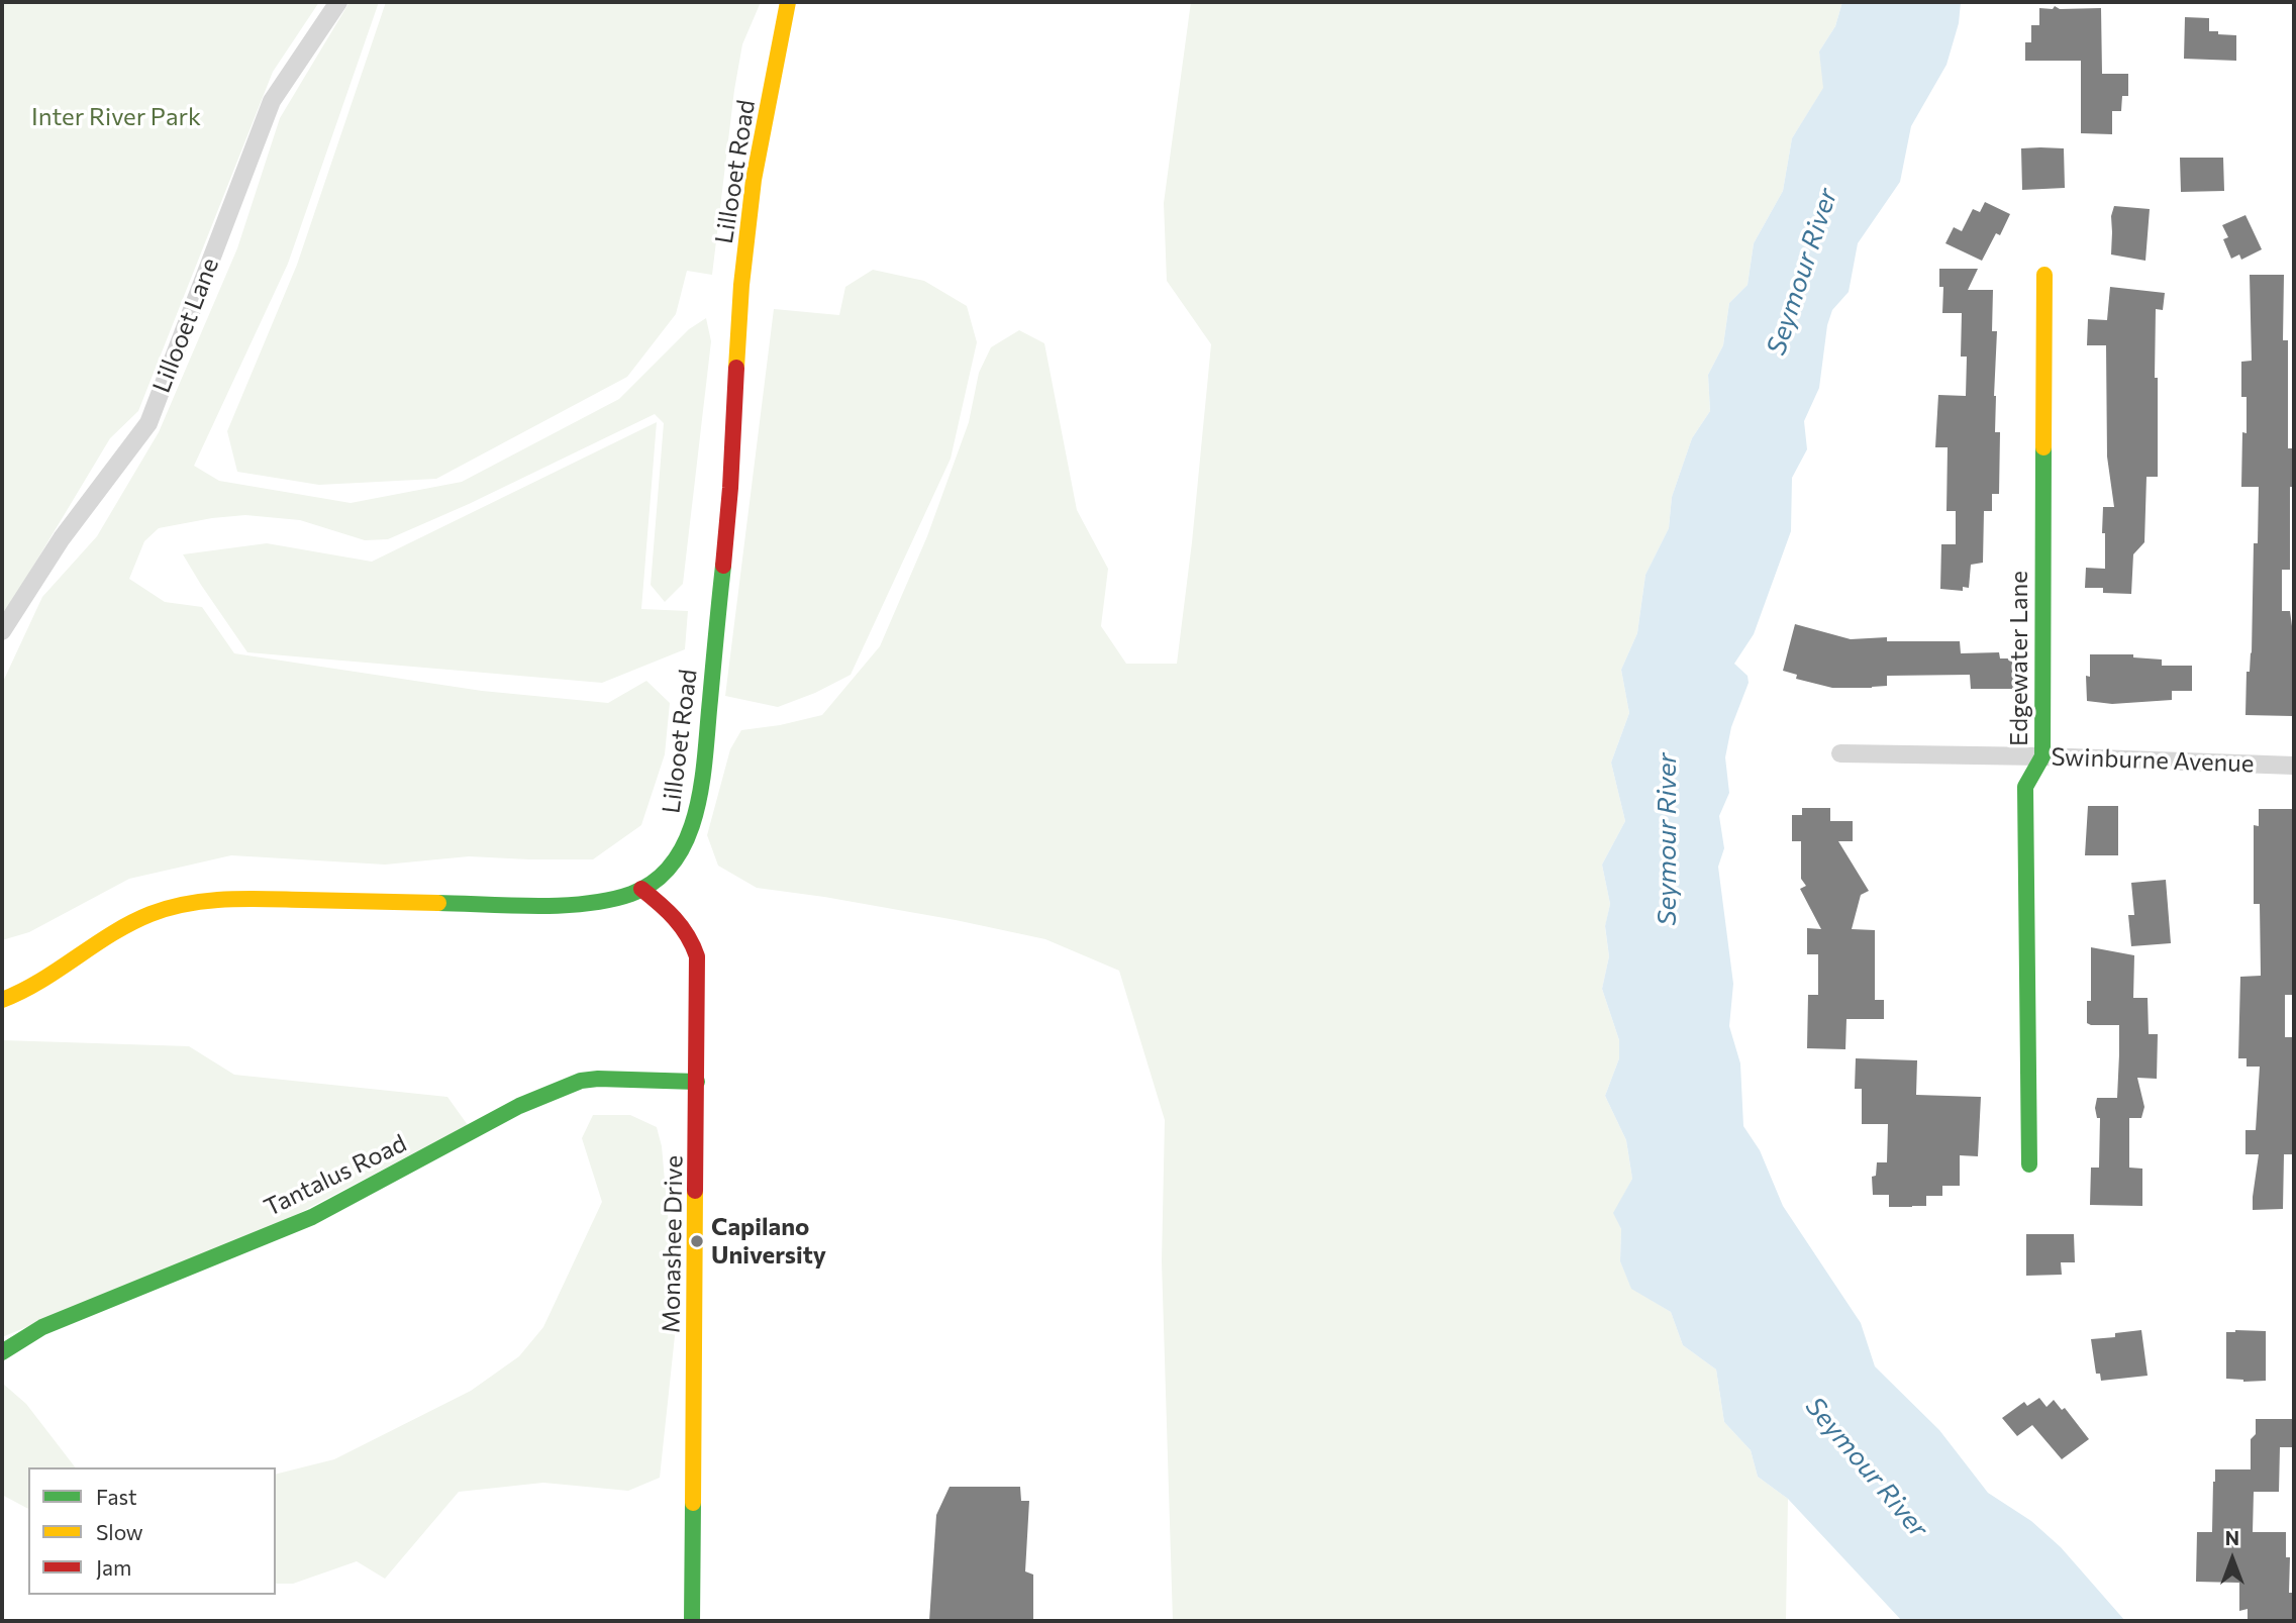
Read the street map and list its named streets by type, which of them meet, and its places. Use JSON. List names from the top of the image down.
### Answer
{
  "streets": {
    "street": [
      "Lillooet Road",
      "Lillooet Lane",
      "Edgewater Lane",
      "Swinburne Avenue",
      "Tantalus Road",
      "Monashee Drive"
    ]
  },
  "crossings": [
    ["Lillooet Road", "Monashee Drive"],
    ["Edgewater Lane", "Swinburne Avenue"],
    ["Tantalus Road", "Monashee Drive"]
  ],
  "water": ["Seymour River"],
  "parks": ["Inter River Park"],
  "places": ["Capilano University"],
  "legend": ["Fast", "Slow", "Jam"],
  "north": "top"
}
